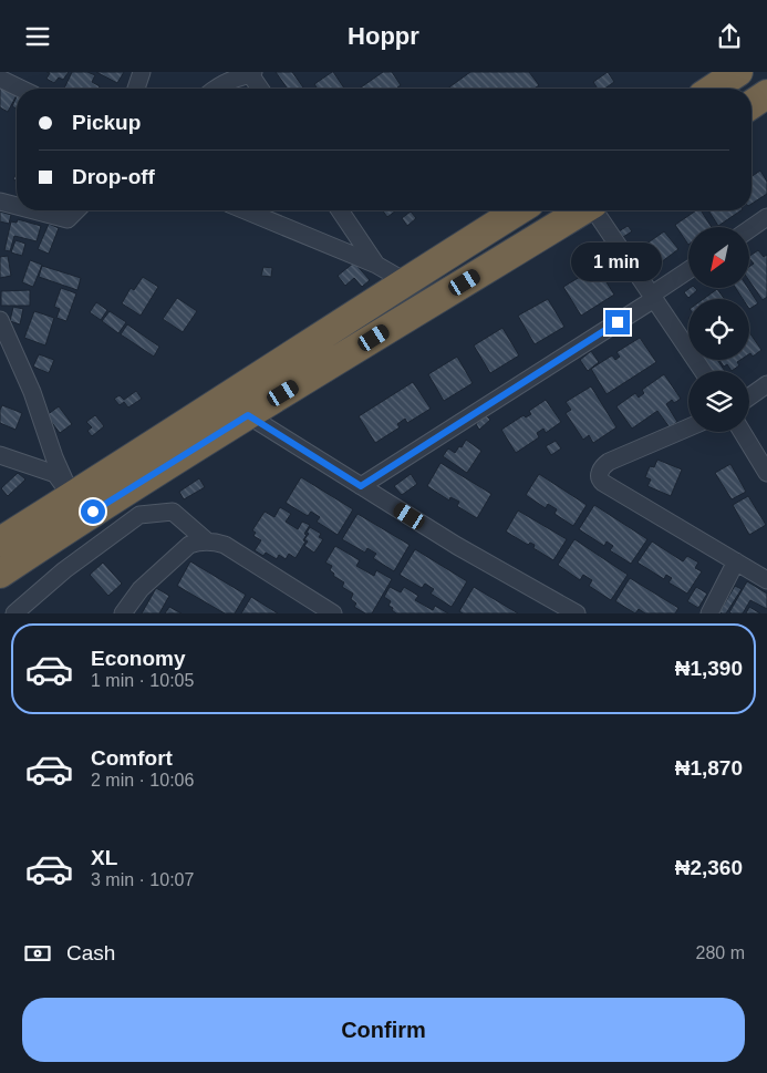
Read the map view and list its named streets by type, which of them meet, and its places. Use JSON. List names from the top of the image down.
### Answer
{
  "north": "bottom left",
  "page": {
    "header": "Hoppr",
    "banner": ["Pickup", "Drop-off"],
    "bubble": "1 min",
    "list": [
      {
        "name": "Economy",
        "note": "1 min · 10:05",
        "value": "₦1,390"
      },
      {
        "name": "Comfort",
        "note": "2 min · 10:06",
        "value": "₦1,870"
      },
      {
        "name": "XL",
        "note": "3 min · 10:07",
        "value": "₦2,360"
      }
    ],
    "pay": ["Cash", "280 m"],
    "buttons": "Confirm"
  }
}
